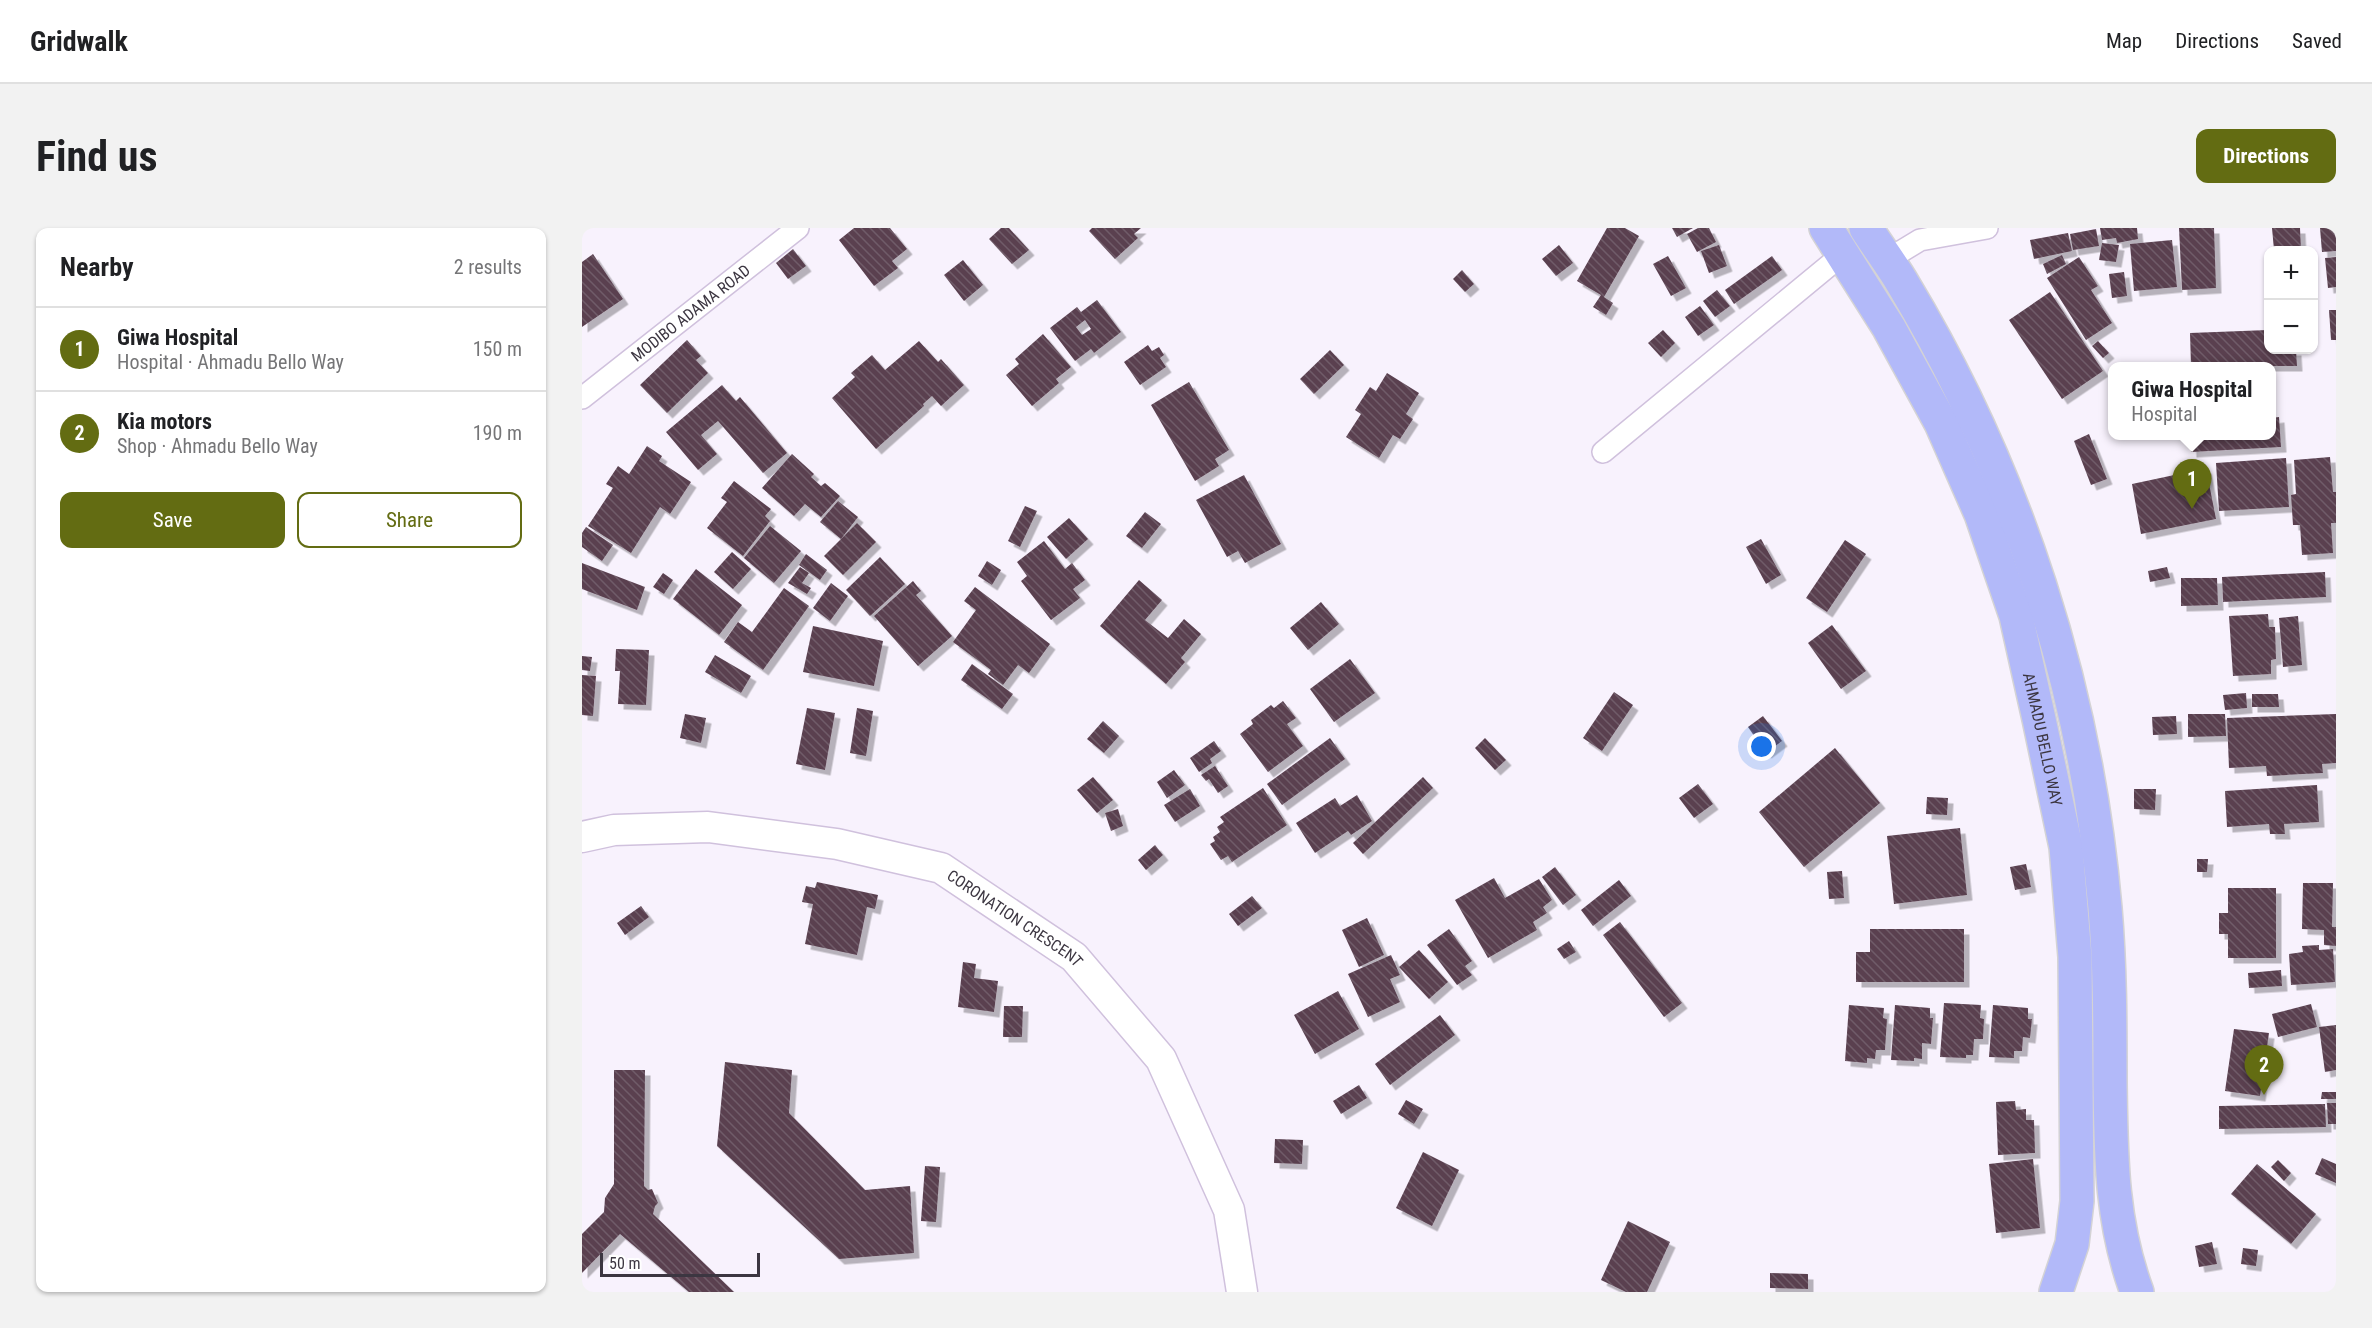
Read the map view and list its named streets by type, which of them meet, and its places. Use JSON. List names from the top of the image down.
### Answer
{
  "streets": {
    "main road": ["AHMADU BELLO WAY", "CORONATION CRESCENT"],
    "street": ["MODIBO ADAMA ROAD"]
  },
  "scale_bar": "50 m",
  "page": {
    "header": "Gridwalk",
    "nav": ["Map", "Directions", "Saved"],
    "buttons": [
      "Directions",
      ["Save", "Share"]
    ],
    "title": "Find us",
    "heading": ["Nearby", "2 results"],
    "map_buttons": ["+", "−"],
    "list": [
      {
        "mark": "1",
        "name": "Giwa Hospital",
        "note": "Hospital · Ahmadu Bello Way",
        "value": "150 m"
      },
      {
        "mark": "2",
        "name": "Kia motors",
        "note": "Shop · Ahmadu Bello Way",
        "value": "190 m"
      }
    ],
    "popup": ["Giwa Hospital", "Hospital"],
    "pins": ["1", "2"],
    "scale": "50 m"
  }
}
